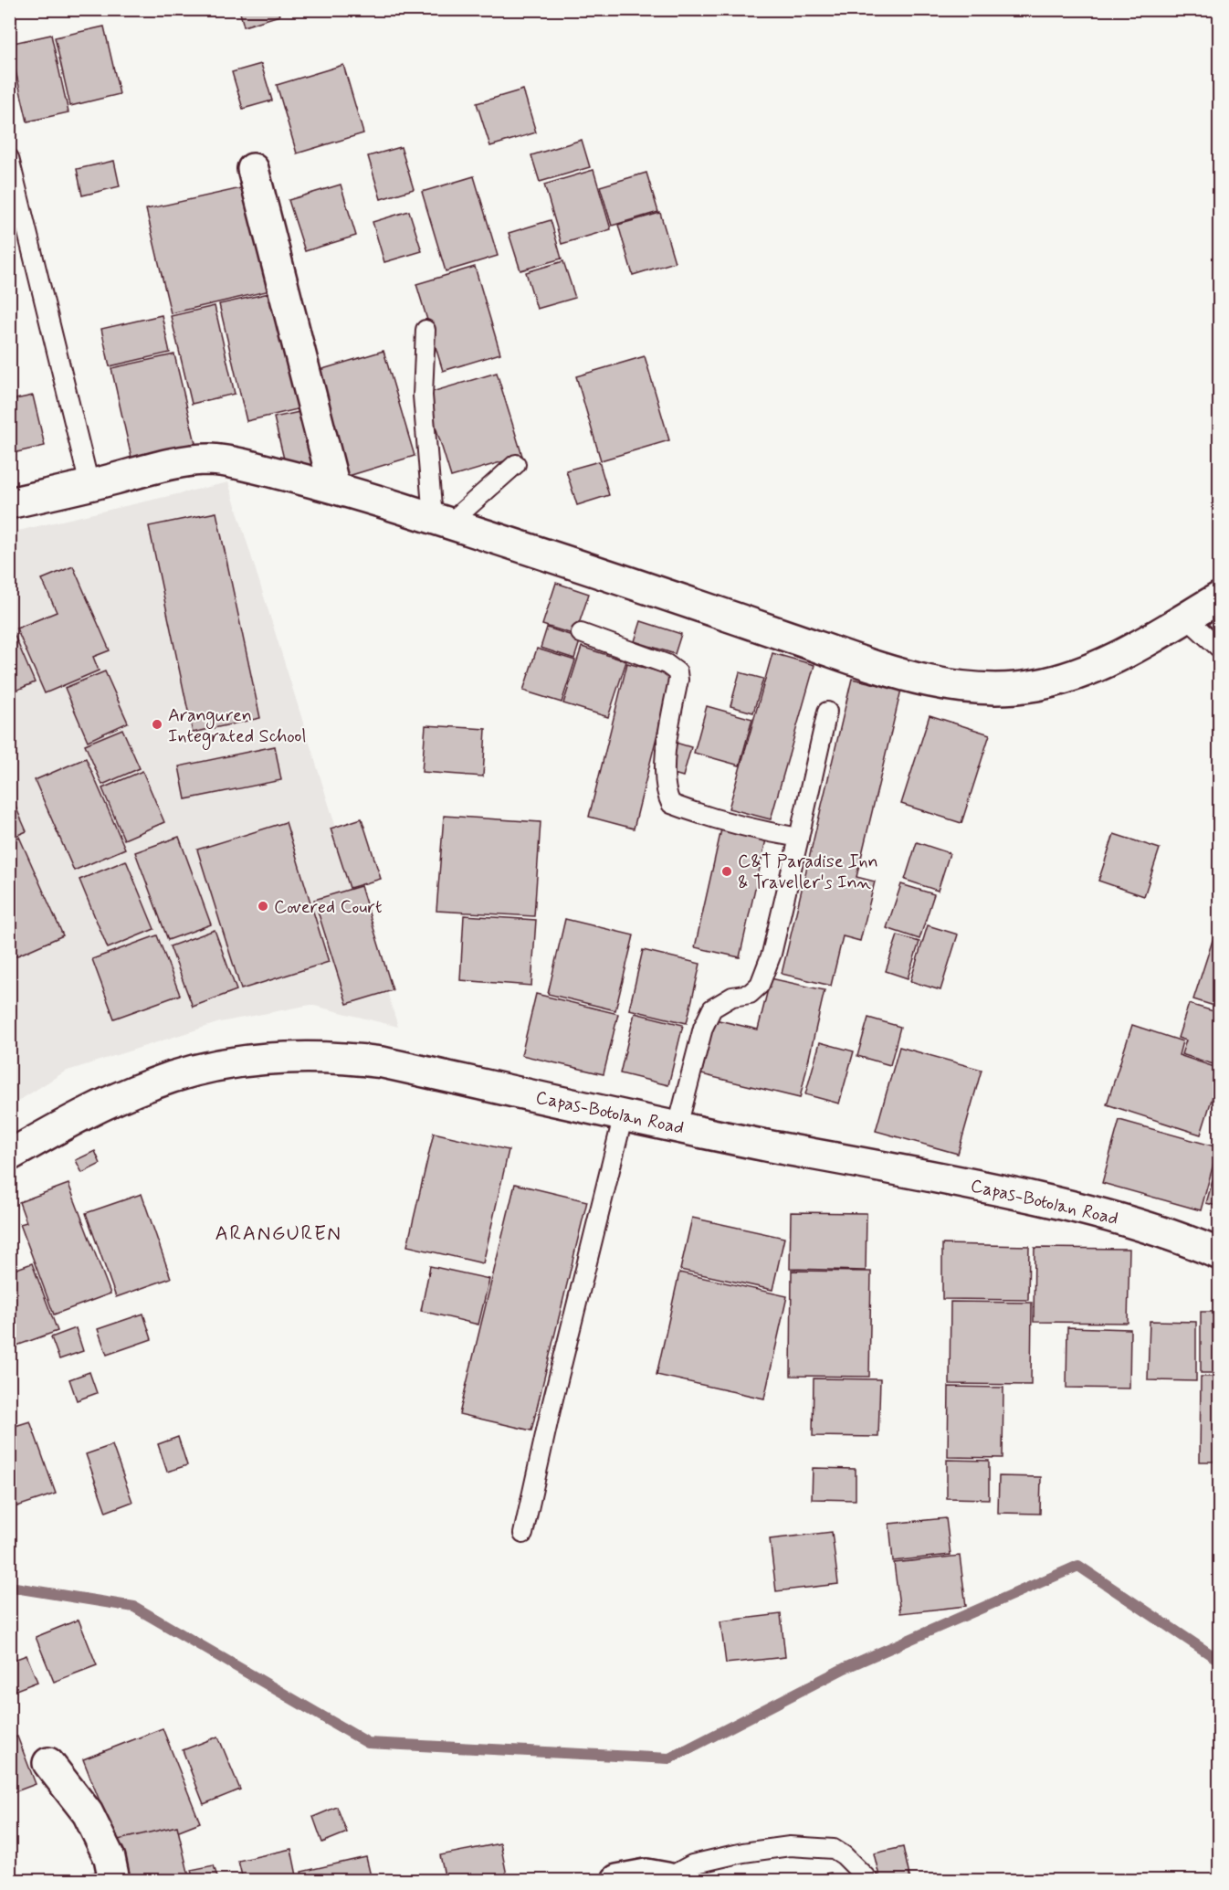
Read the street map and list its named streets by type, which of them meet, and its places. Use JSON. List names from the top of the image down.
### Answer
{
  "streets": {
    "street": ["Capas-Botolan Road"]
  },
  "districts": ["ARANGUREN"],
  "places": ["Aranguren Integrated School", "C&T Paradise Inn & Traveller's Inn", "Covered Court"]
}
